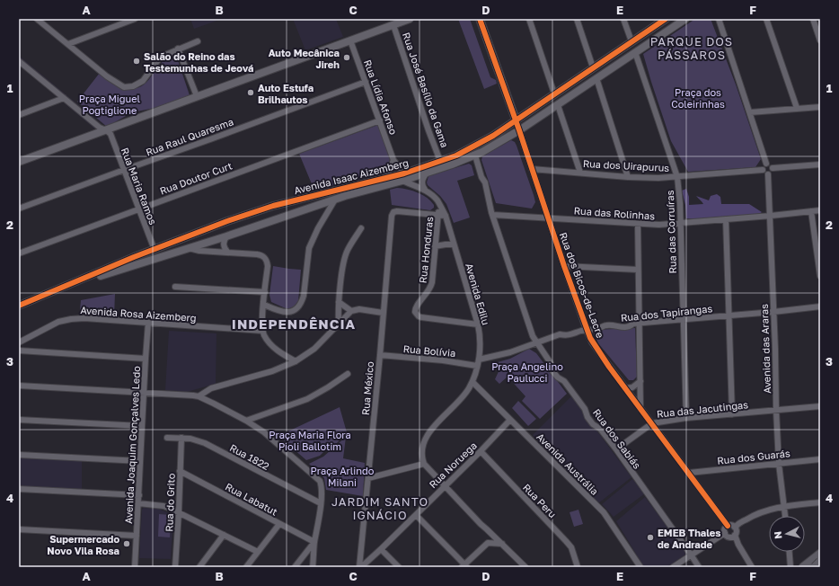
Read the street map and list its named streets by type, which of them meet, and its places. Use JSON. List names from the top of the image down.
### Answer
{
  "streets": {
    "street": [
      "Rua José Basílio da Gama",
      "Rua Lídia Afonso",
      "Rua Raul Quaresma",
      "Rua dos Uirapurus",
      "Avenida Isaac Aizemberg",
      "Rua Doutor Curt",
      "Rua Maria Ramos",
      "Rua das Rolinhas",
      "Rua das Corruíras",
      "Rua Honduras",
      "Rua dos Bicos-de-Lacre",
      "Avenida Edilu",
      "Rua dos Tapirangas",
      "Avenida Rosa Aizemberg",
      "Avenida das Araras",
      "Rua Bolívia",
      "Rua México",
      "Rua das Jacutingas",
      "Rua dos Sabiás",
      "Avenida Joaquim Gonçalves Ledo",
      "Rua 1822",
      "Rua dos Guarás",
      "Avenida Austrália",
      "Rua Noruega",
      "Rua Labatut",
      "Rua Peru",
      "Rua do Grito"
    ]
  },
  "crossings": [
    ["Rua José Basílio da Gama", "Avenida Isaac Aizemberg"],
    ["Rua Lídia Afonso", "Rua Raul Quaresma"],
    ["Rua Lídia Afonso", "Avenida Isaac Aizemberg"],
    ["Rua Lídia Afonso", "Rua Doutor Curt"],
    ["Rua Raul Quaresma", "Rua Maria Ramos"],
    ["Rua dos Uirapurus", "Rua das Corruíras"],
    ["Rua dos Uirapurus", "Rua dos Bicos-de-Lacre"],
    ["Rua dos Uirapurus", "Avenida das Araras"],
    ["Avenida Isaac Aizemberg", "Rua Maria Ramos"],
    ["Avenida Isaac Aizemberg", "Rua das Corruíras"],
    ["Avenida Isaac Aizemberg", "Rua dos Bicos-de-Lacre"],
    ["Avenida Isaac Aizemberg", "Avenida Edilu"],
    ["Avenida Isaac Aizemberg", "Rua dos Sabiás"],
    ["Rua Doutor Curt", "Rua Maria Ramos"],
    ["Rua das Rolinhas", "Rua das Corruíras"],
    ["Rua das Rolinhas", "Rua dos Bicos-de-Lacre"],
    ["Rua das Rolinhas", "Avenida das Araras"],
    ["Rua das Rolinhas", "Rua dos Sabiás"],
    ["Rua das Corruíras", "Rua dos Tapirangas"],
    ["Rua das Corruíras", "Rua das Jacutingas"],
    ["Rua Honduras", "Avenida Edilu"],
    ["Rua Honduras", "Rua México"],
    ["Rua dos Bicos-de-Lacre", "Rua dos Tapirangas"],
    ["Rua dos Bicos-de-Lacre", "Rua das Jacutingas"],
    ["Rua dos Bicos-de-Lacre", "Rua dos Guarás"],
    ["Avenida Edilu", "Rua dos Tapirangas"],
    ["Avenida Edilu", "Rua Bolívia"],
    ["Avenida Edilu", "Avenida Austrália"],
    ["Rua dos Tapirangas", "Avenida das Araras"],
    ["Rua dos Tapirangas", "Rua Bolívia"],
    ["Rua dos Tapirangas", "Rua dos Sabiás"],
    ["Avenida Rosa Aizemberg", "Avenida Joaquim Gonçalves Ledo"],
    ["Avenida das Araras", "Rua das Jacutingas"],
    ["Avenida das Araras", "Rua dos Guarás"],
    ["Rua Bolívia", "Rua México"],
    ["Rua México", "Rua Noruega"],
    ["Rua das Jacutingas", "Rua dos Sabiás"],
    ["Rua 1822", "Rua do Grito"],
    ["Avenida Austrália", "Rua Noruega"],
    ["Rua Noruega", "Rua Peru"],
    ["Rua Labatut", "Rua do Grito"]
  ],
  "districts": ["PARQUE DOS PÁSSAROS", "INDEPENDÊNCIA", "JARDIM SANTO IGNÁCIO"],
  "parks": [
    "Praça dos Coleirinhas",
    "Praça Miguel Pogtiglione",
    "Praça Angelino Paulucci",
    "Praça Maria Flora Pioli Ballotim",
    "Praça Arlindo Milani"
  ],
  "places": [
    "Auto Mecânica Jireh",
    "Salão do Reino das Testemunhas de Jeová",
    "Auto Estufa Brilhautos",
    "EMEB Thales de Andrade",
    "Supermercado Novo Vila Rosa"
  ],
  "north": "left",
  "grid": {
    "columns": [
      "A",
      "B",
      "C",
      "D",
      "E",
      "F"
    ],
    "rows": [
      "1",
      "2",
      "3",
      "4"
    ]
  }
}
